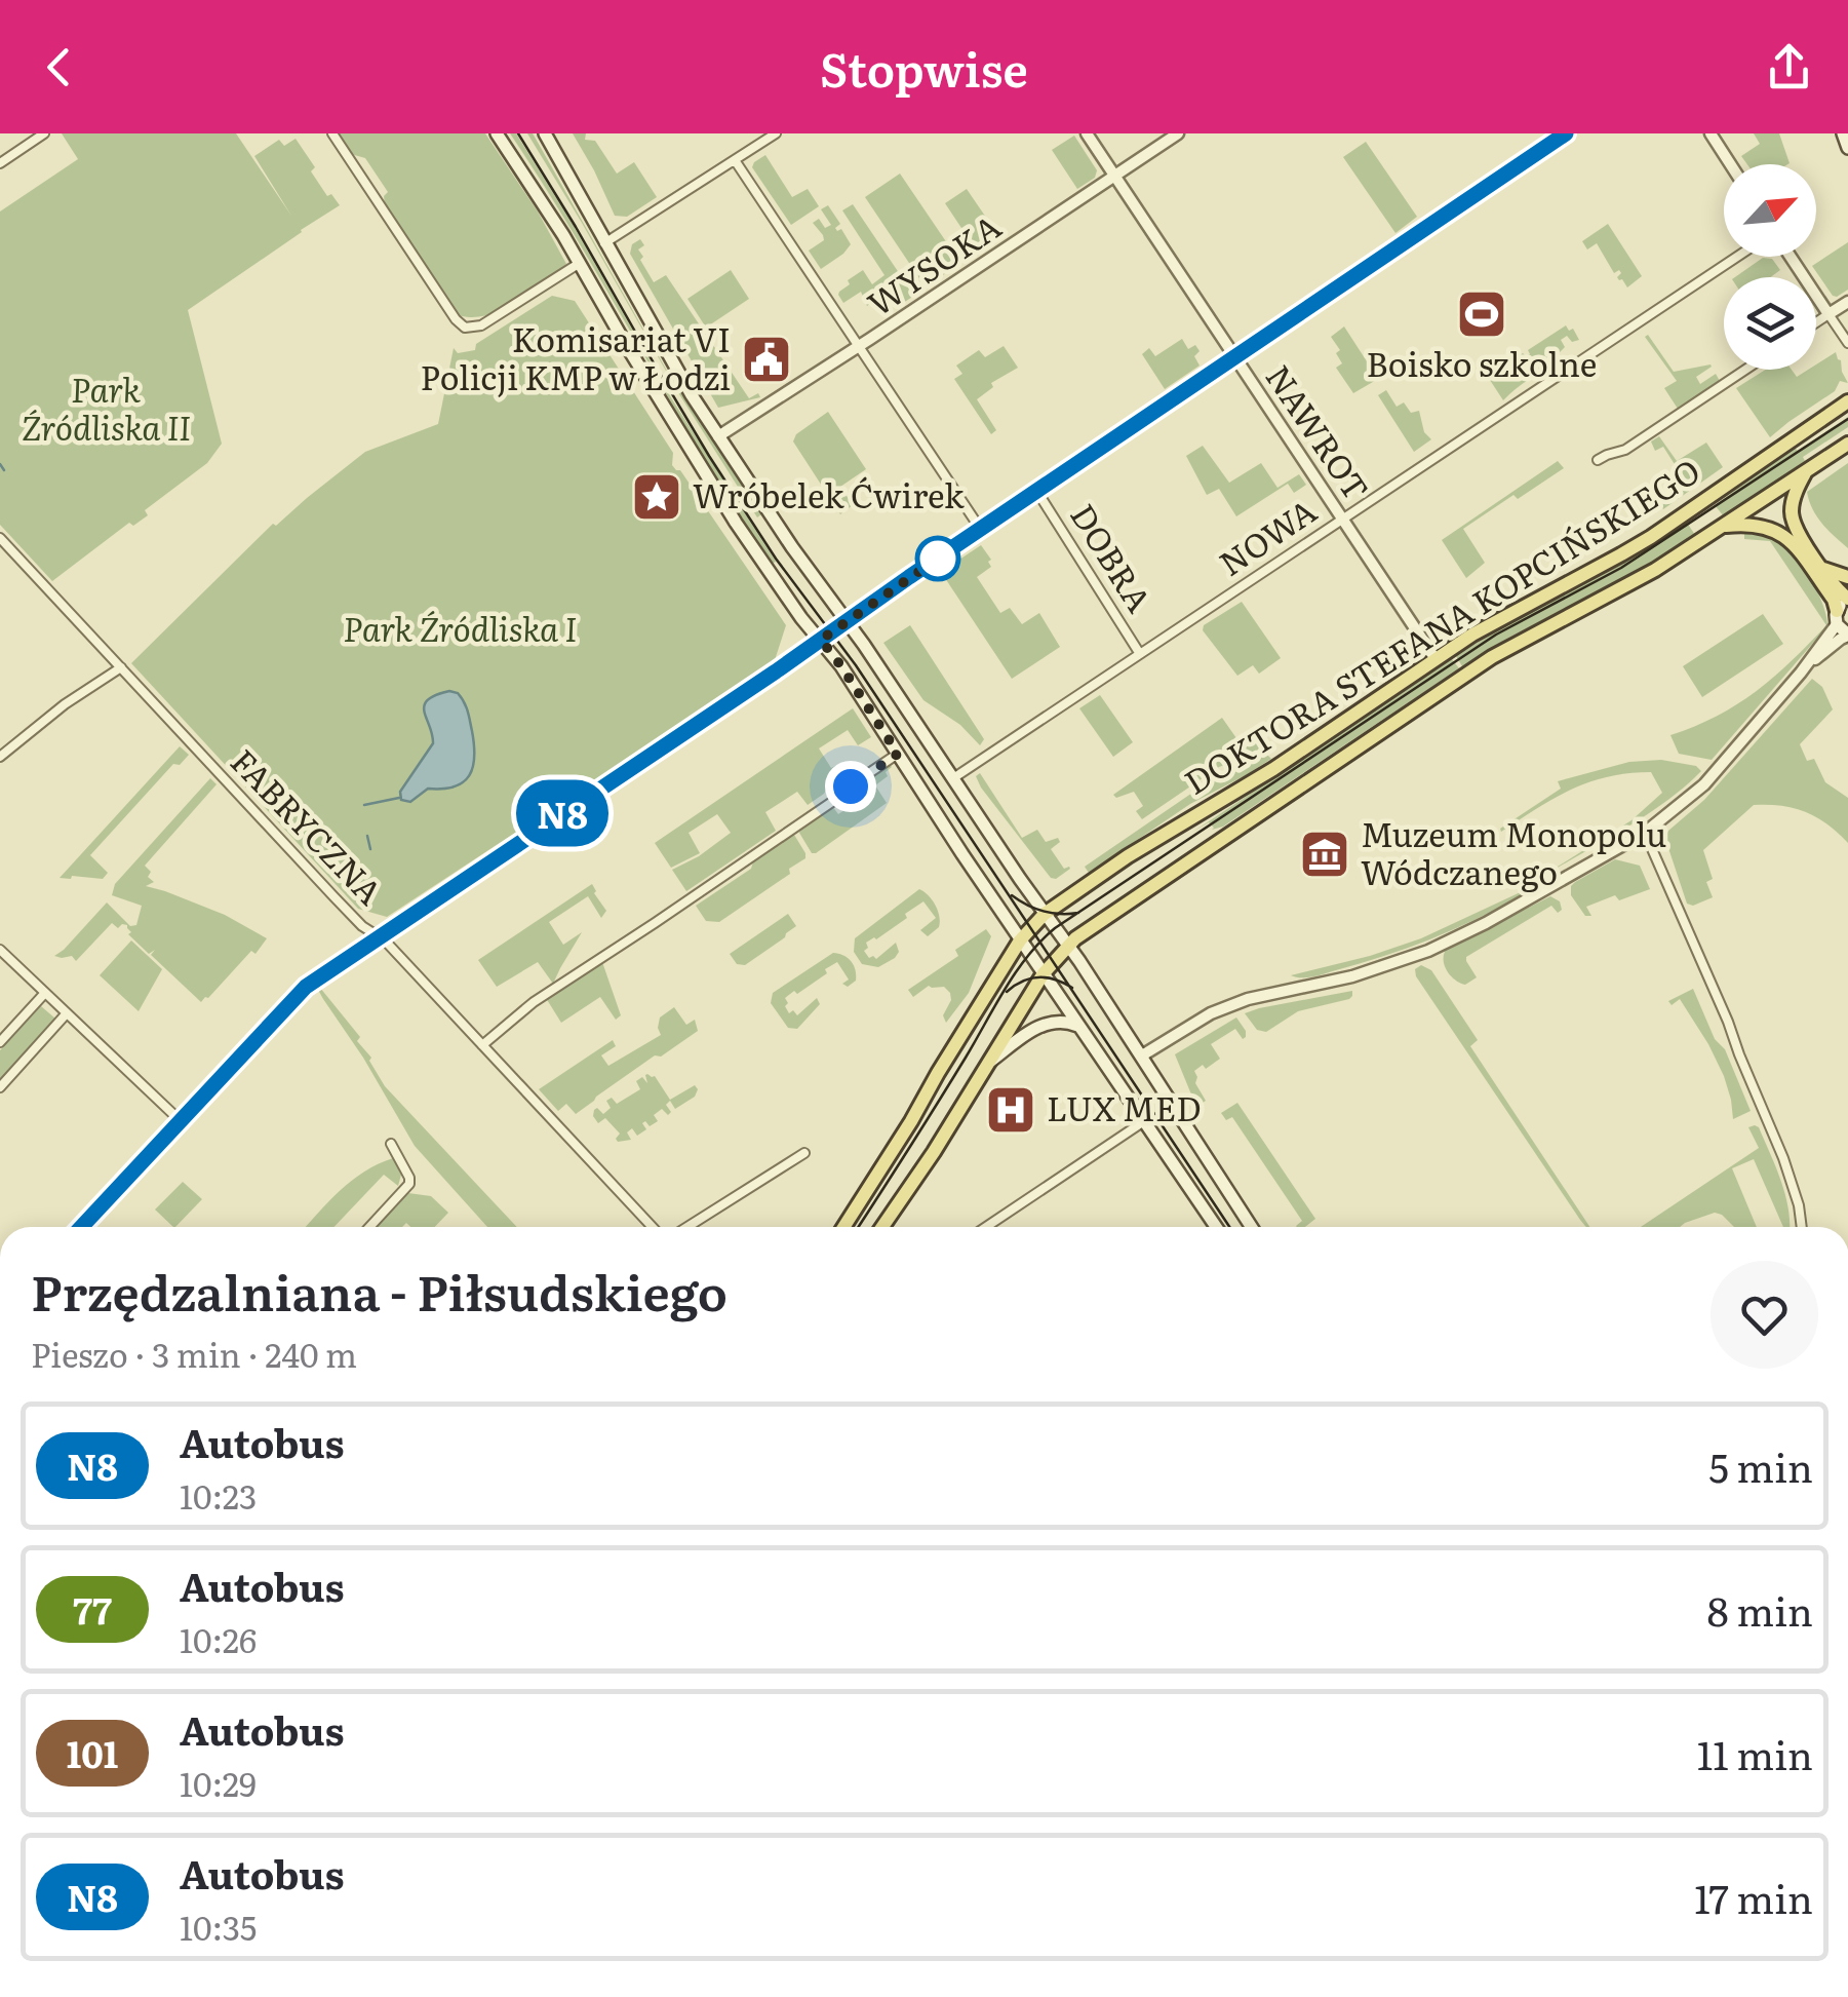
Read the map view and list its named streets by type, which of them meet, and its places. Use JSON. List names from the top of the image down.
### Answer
{
  "streets": {
    "main road": ["DOKTORA STEFANA KOPCIŃSKIEGO"],
    "street": [
      "WYSOKA",
      "NAWROT",
      "NOWA",
      "DOBRA",
      "FABRYCZNA"
    ]
  },
  "crossings": [
    ["WYSOKA", "NAWROT"],
    ["NAWROT", "NOWA"],
    ["NAWROT", "DOKTORA STEFANA KOPCIŃSKIEGO"],
    ["NOWA", "DOBRA"]
  ],
  "parks": ["Park Źródliska II", "Park Źródliska I"],
  "places": {
    "sports": ["Boisko szkolne"],
    "public building": ["Komisariat VI Policji KMP w Łodzi"],
    "place": ["Wróbelek Ćwirek"],
    "museum": ["Muzeum Monopolu Wódczanego"],
    "hospital": ["LUX MED"]
  },
  "lines": ["bus line N8"],
  "north": "top right",
  "page": {
    "header": "Stopwise",
    "on_map": "N8",
    "heading": ["Przędzalniana - Piłsudskiego", "Pieszo · 3 min · 240 m"],
    "list": [
      {
        "mark": "N8",
        "name": "Autobus",
        "note": "10:23",
        "value": "5 min"
      },
      {
        "mark": "77",
        "name": "Autobus",
        "note": "10:26",
        "value": "8 min"
      },
      {
        "mark": "101",
        "name": "Autobus",
        "note": "10:29",
        "value": "11 min"
      },
      {
        "mark": "N8",
        "name": "Autobus",
        "note": "10:35",
        "value": "17 min"
      }
    ]
  }
}
